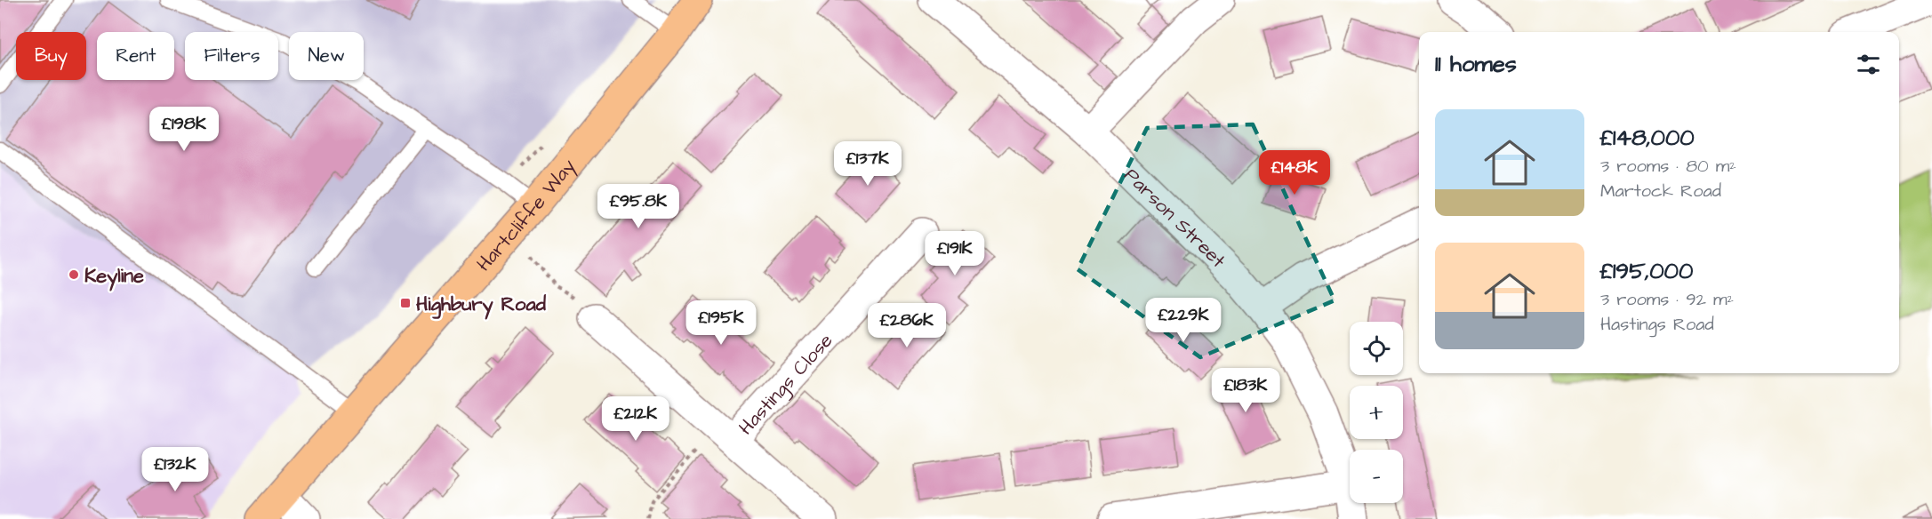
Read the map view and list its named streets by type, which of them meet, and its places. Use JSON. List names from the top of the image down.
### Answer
{
  "streets": {
    "highway": ["Hartcliffe Way"],
    "street": ["Parson Street", "Hastings Close"]
  },
  "places": {
    "other": ["Keyline"],
    "transit": ["Highbury Road"]
  },
  "page": {
    "chip": [
      "Buy",
      "Rent",
      "Filters",
      "New"
    ],
    "heading": "11 homes",
    "list": [
      {
        "name": "£148,000",
        "note": "3 rooms · 80 m² · Martock Road"
      },
      {
        "name": "£195,000",
        "note": "3 rooms · 92 m² · Hastings Road"
      }
    ],
    "price": [
      "£198K",
      "£137K",
      "£148K",
      "£95.8K",
      "£191K",
      "£229K",
      "£195K",
      "£286K",
      "£183K",
      "£212K",
      "£132K"
    ],
    "map_buttons": ["+", "−"]
  }
}
